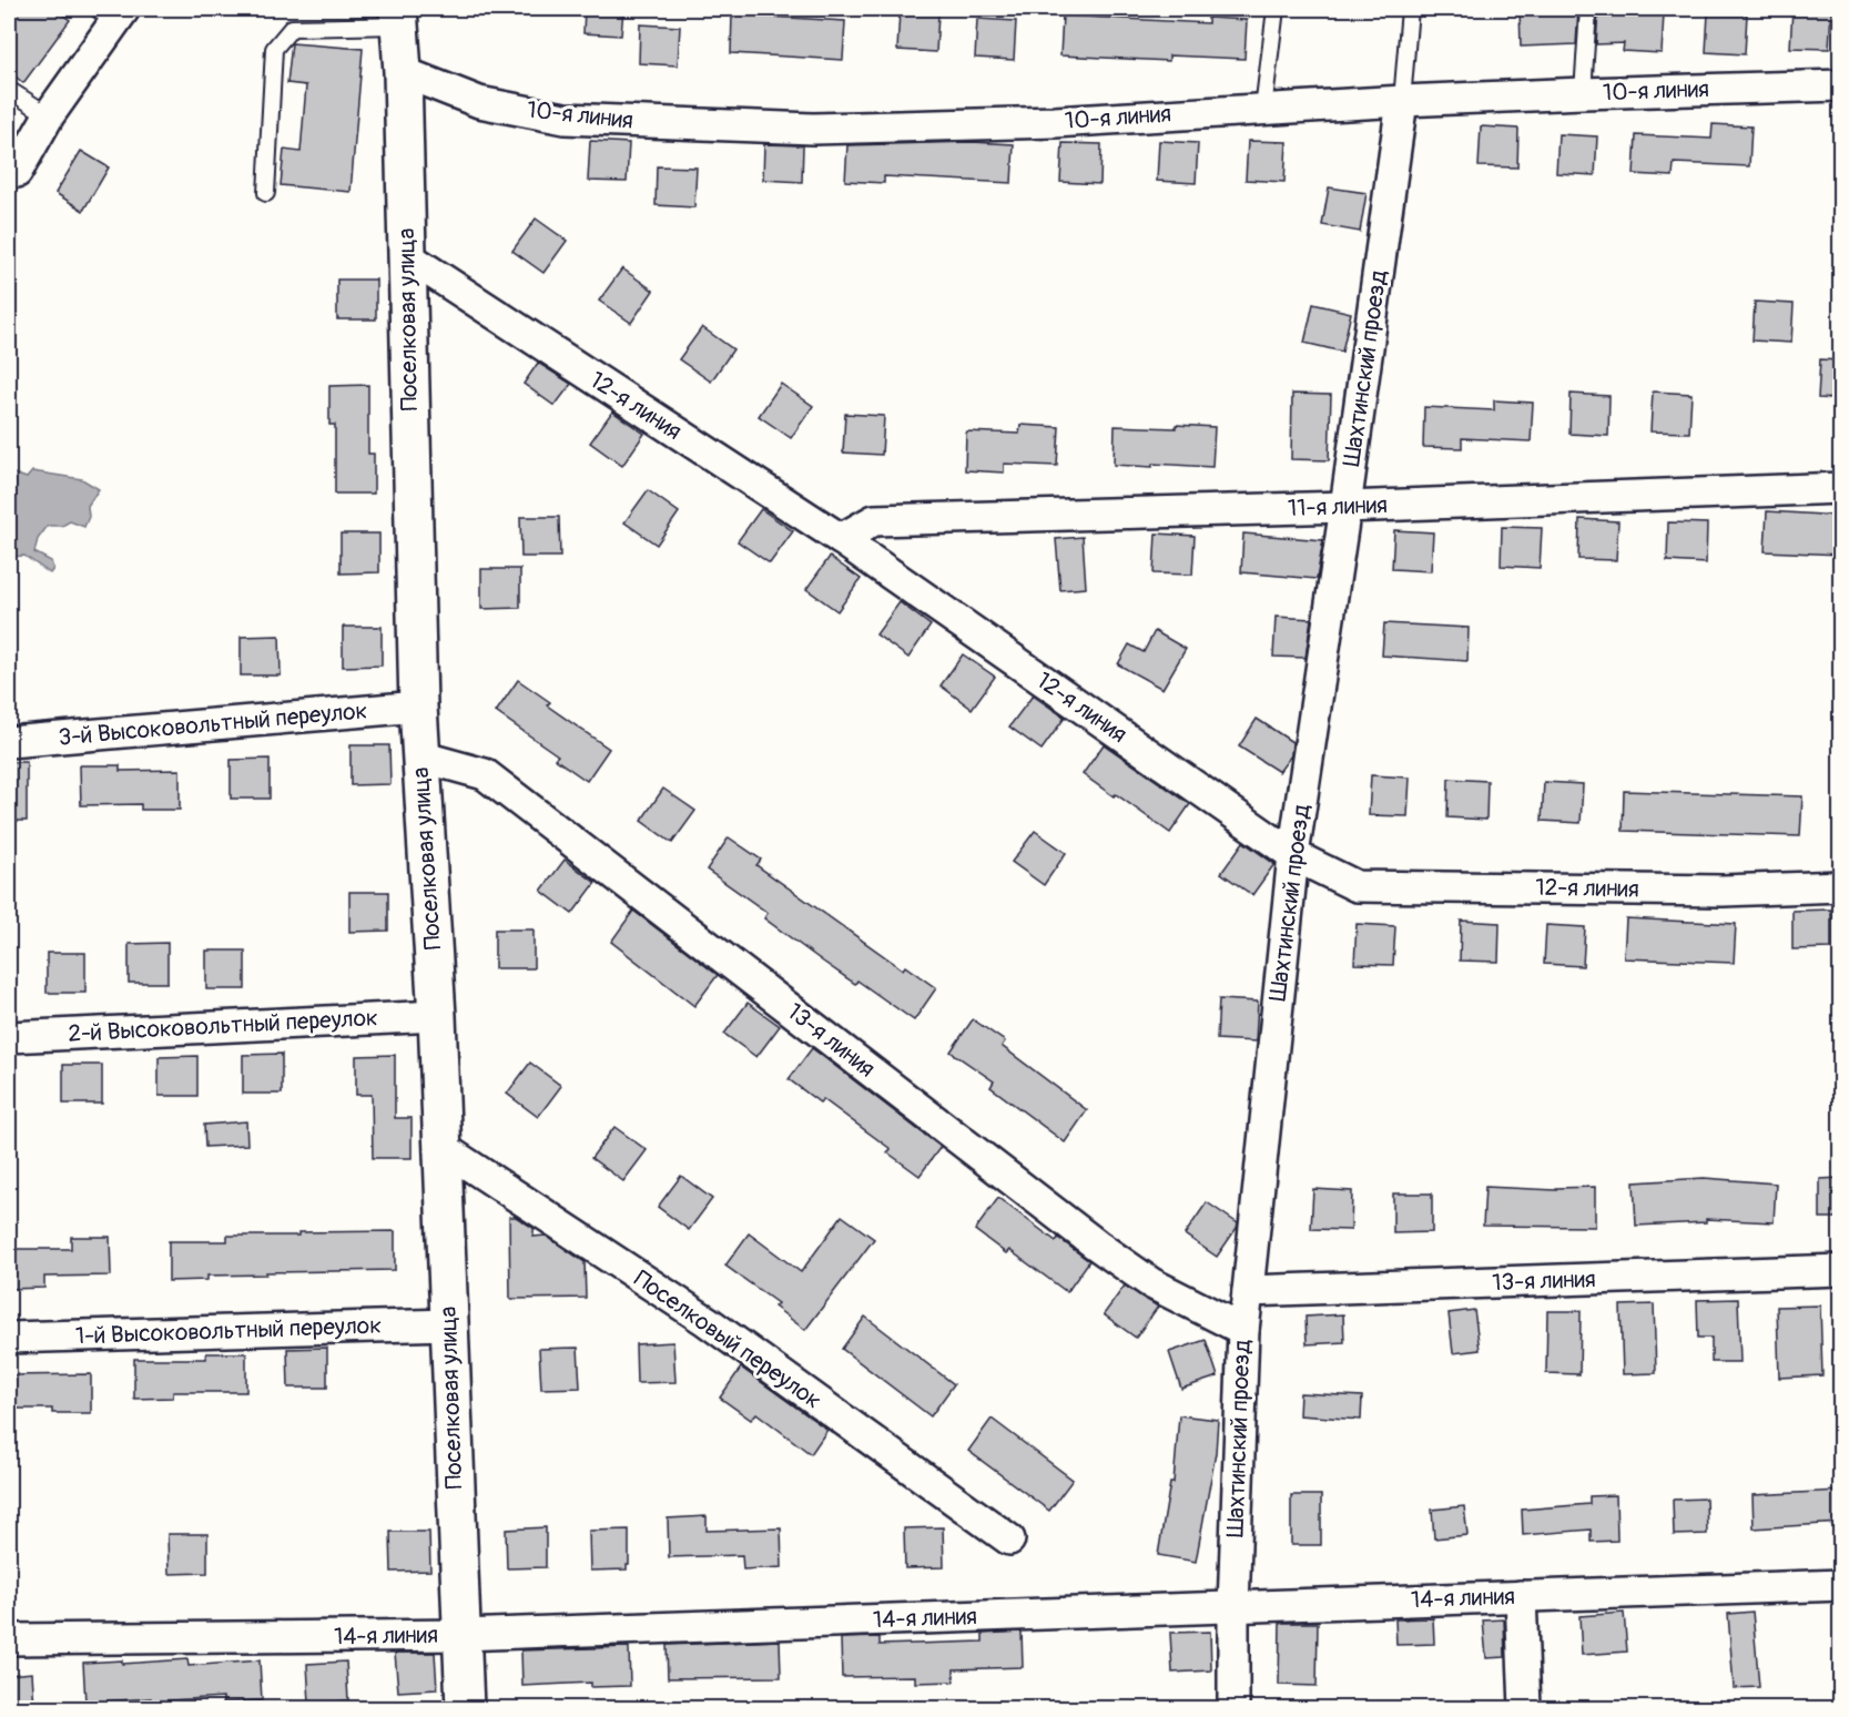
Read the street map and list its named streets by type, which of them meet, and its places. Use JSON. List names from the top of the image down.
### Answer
{
  "streets": {
    "street": [
      "10-я линия",
      "Поселковая улица",
      "Шахтинский проезд",
      "12-я линия",
      "11-я линия",
      "3-й Высоковольтный переулок",
      "2-й Высоковольтный переулок",
      "13-я линия",
      "1-й Высоковольтный переулок",
      "Поселковый переулок",
      "14-я линия"
    ]
  },
  "crossings": [
    ["10-я линия", "Поселковая улица"],
    ["10-я линия", "Шахтинский проезд"],
    ["Поселковая улица", "12-я линия"],
    ["Поселковая улица", "3-й Высоковольтный переулок"],
    ["Поселковая улица", "2-й Высоковольтный переулок"],
    ["Поселковая улица", "13-я линия"],
    ["Поселковая улица", "1-й Высоковольтный переулок"],
    ["Поселковая улица", "Поселковый переулок"],
    ["Поселковая улица", "14-я линия"],
    ["Шахтинский проезд", "12-я линия"],
    ["Шахтинский проезд", "11-я линия"],
    ["Шахтинский проезд", "13-я линия"],
    ["Шахтинский проезд", "14-я линия"],
    ["12-я линия", "11-я линия"]
  ]
}
